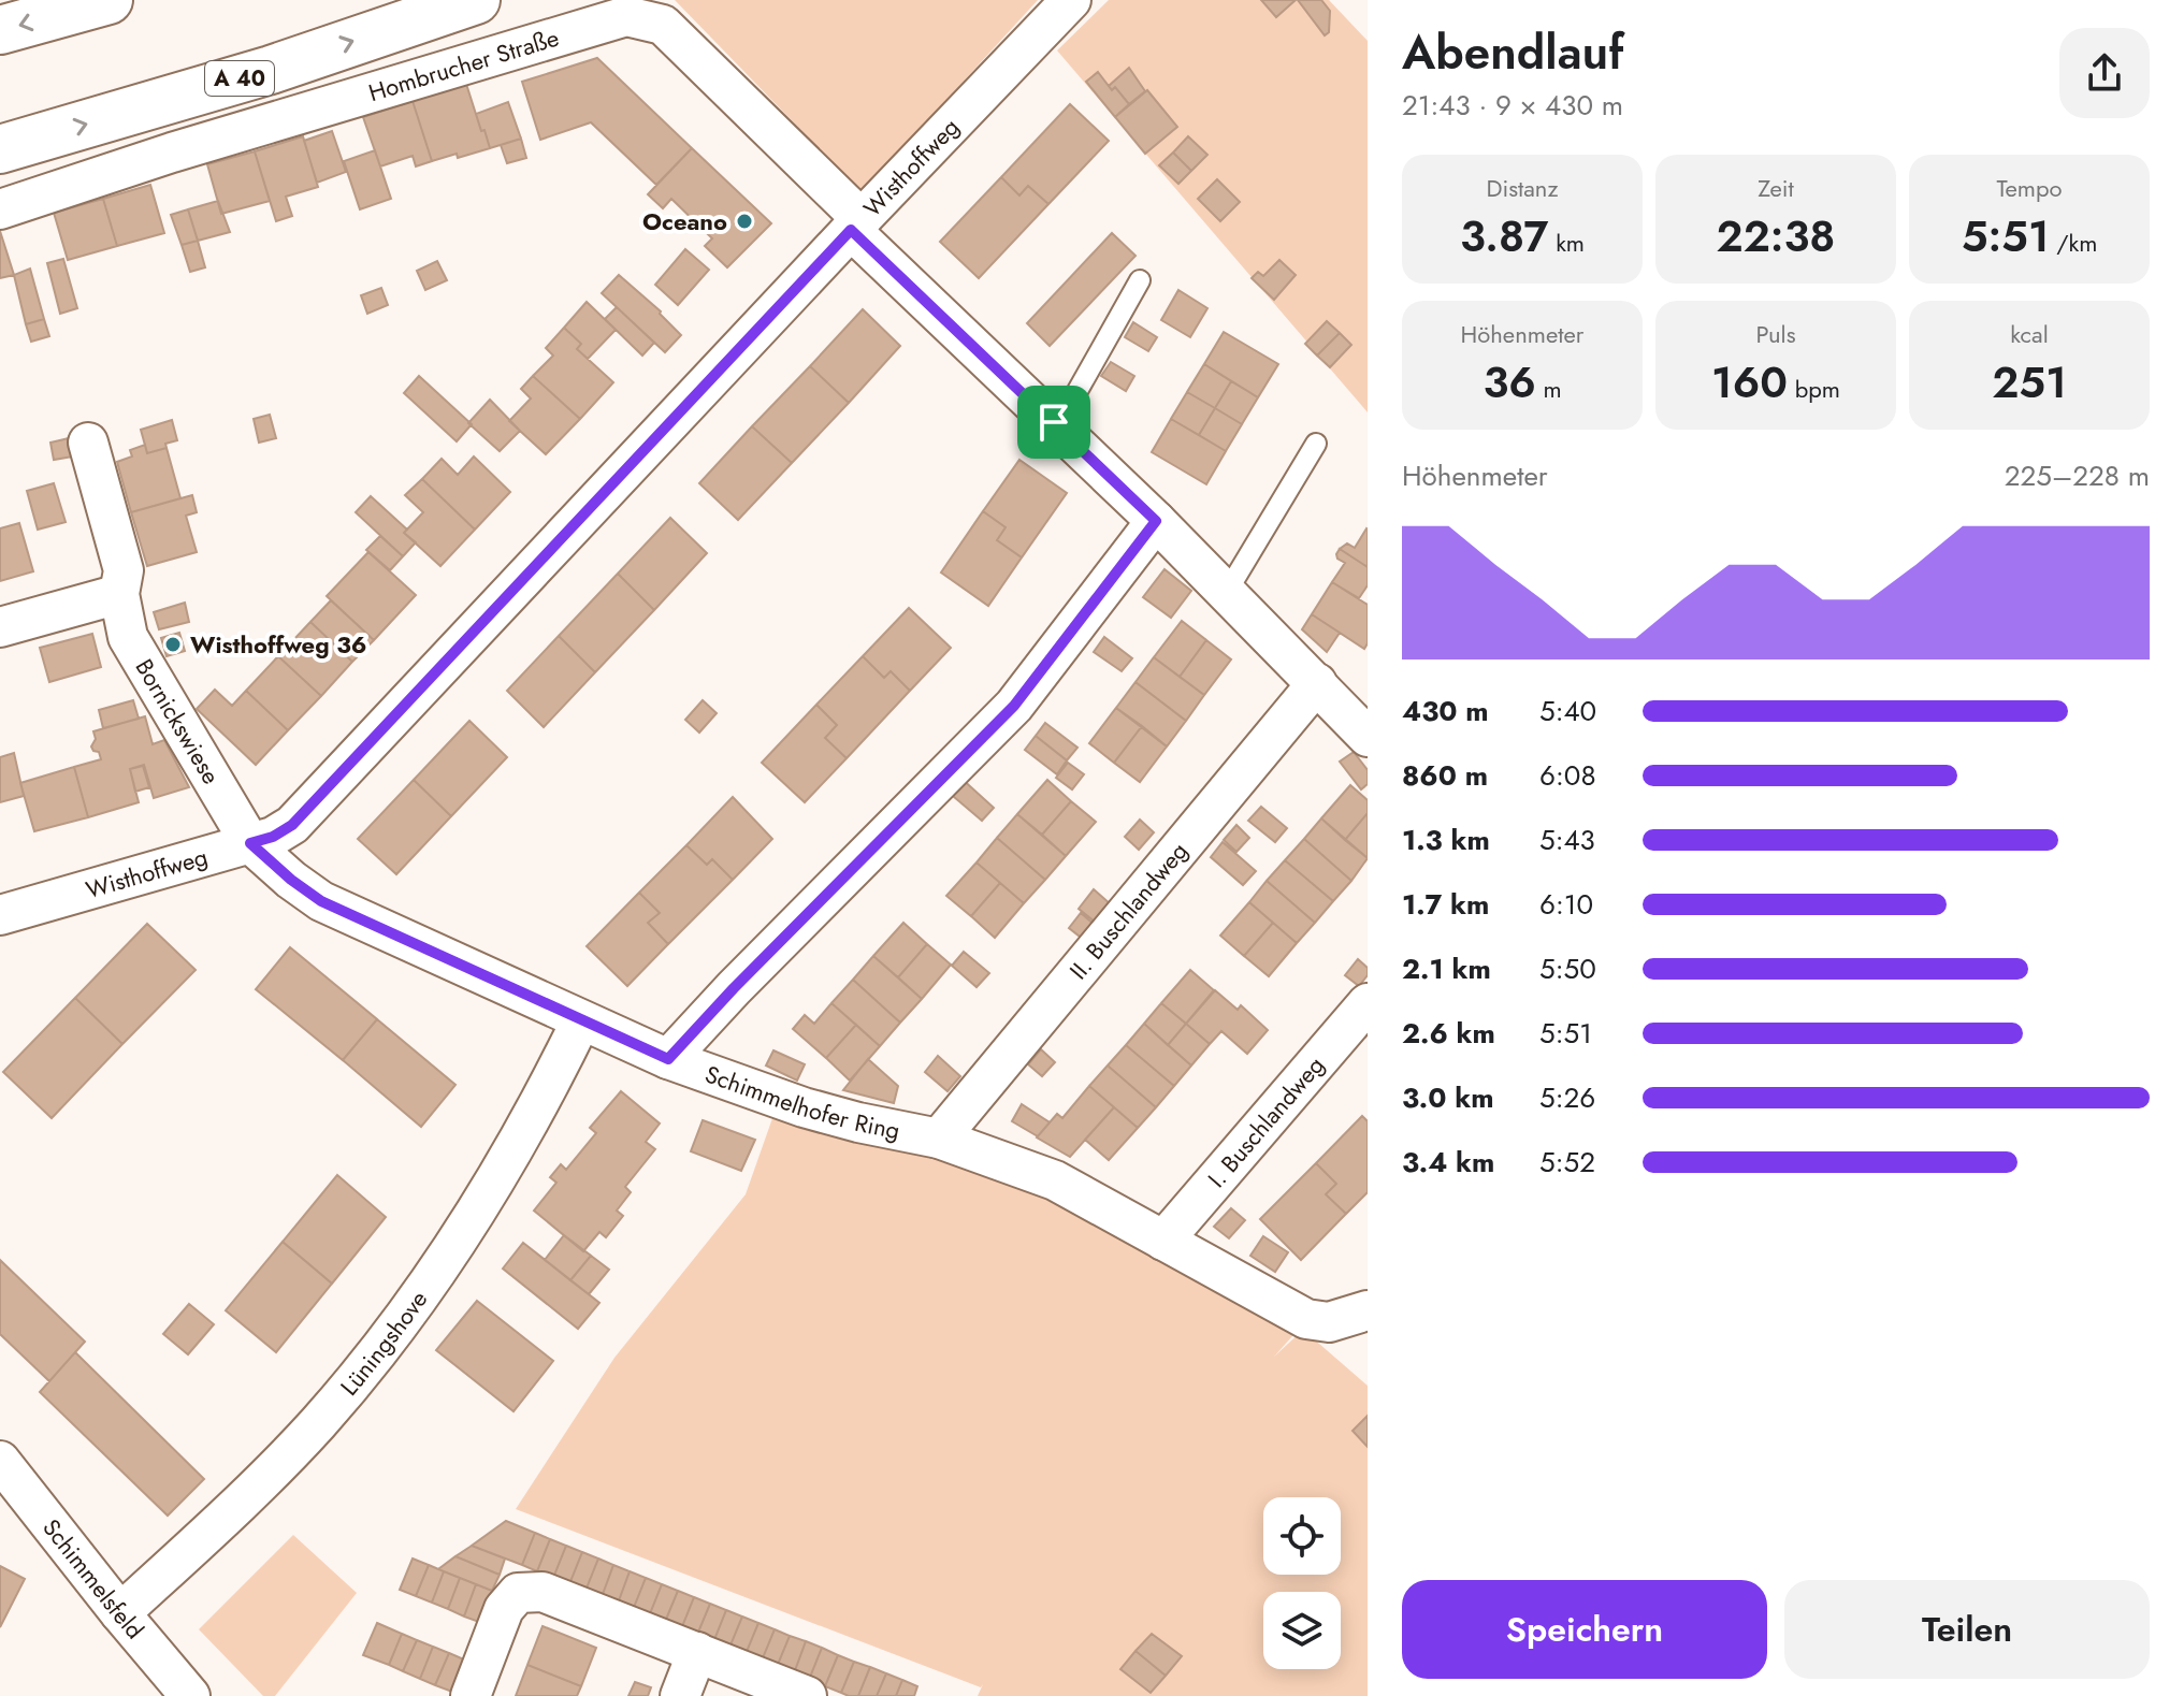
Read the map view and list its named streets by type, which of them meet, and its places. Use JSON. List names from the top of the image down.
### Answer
{
  "streets": {
    "highway": ["A 40"],
    "street": [
      "Hombrucher Straße",
      "Wisthoffweg",
      "Bornickswiese",
      "II. Buschlandweg",
      "Schimmelhofer Ring",
      "I. Buschlandweg",
      "Lüningshove",
      "Schimmelsfeld"
    ]
  },
  "crossings": [
    ["Hombrucher Straße", "Wisthoffweg"],
    ["Wisthoffweg", "Bornickswiese"],
    ["Wisthoffweg", "Schimmelhofer Ring"],
    ["Bornickswiese", "Schimmelhofer Ring"],
    ["II. Buschlandweg", "Schimmelhofer Ring"],
    ["Schimmelhofer Ring", "I. Buschlandweg"],
    ["Schimmelhofer Ring", "Lüningshove"],
    ["Lüningshove", "Schimmelsfeld"]
  ],
  "places": ["Oceano", "Wisthoffweg 36"],
  "page": {
    "heading": ["Abendlauf", "21:43 · 9 × 430 m"],
    "stats": [
      ["Distanz", "3.87 km"],
      ["Zeit", "22:38"],
      ["Tempo", "5:51 /km"],
      ["Höhenmeter", "36 m"],
      ["Puls", "160 bpm"],
      ["kcal", "251"]
    ],
    "chart": ["Höhenmeter", "225–228 m"],
    "list": [
      {
        "name": "430 m",
        "note": "5:40"
      },
      {
        "name": "860 m",
        "note": "6:08"
      },
      {
        "name": "1.3 km",
        "note": "5:43"
      },
      {
        "name": "1.7 km",
        "note": "6:10"
      },
      {
        "name": "2.1 km",
        "note": "5:50"
      },
      {
        "name": "2.6 km",
        "note": "5:51"
      },
      {
        "name": "3.0 km",
        "note": "5:26"
      },
      {
        "name": "3.4 km",
        "note": "5:52"
      }
    ],
    "buttons": ["Speichern", "Teilen"]
  }
}
